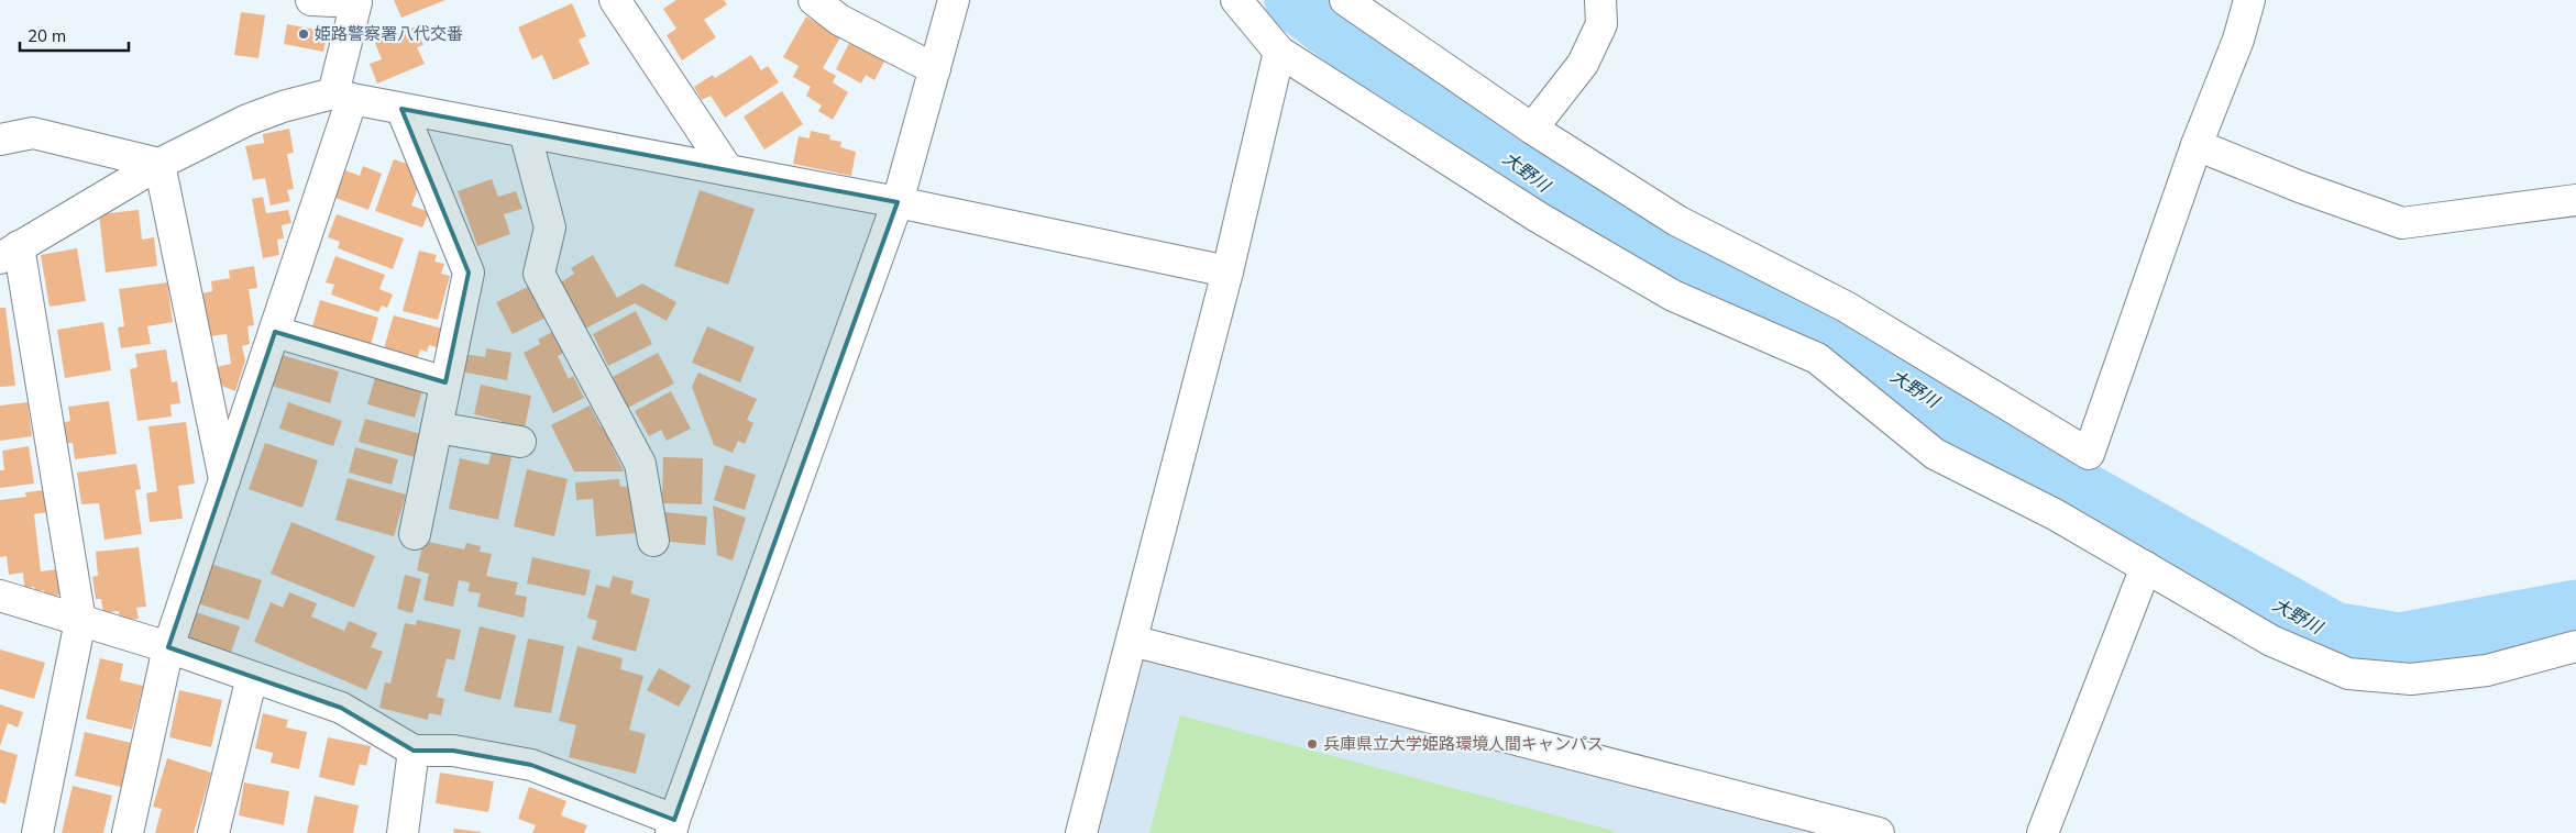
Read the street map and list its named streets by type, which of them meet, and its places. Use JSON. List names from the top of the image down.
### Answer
{
  "water": ["大野川"],
  "places": ["姫路警察署八代交番", "兵庫県立大学姫路環境人間キャンパス"],
  "scale_bar": "20 m"
}
